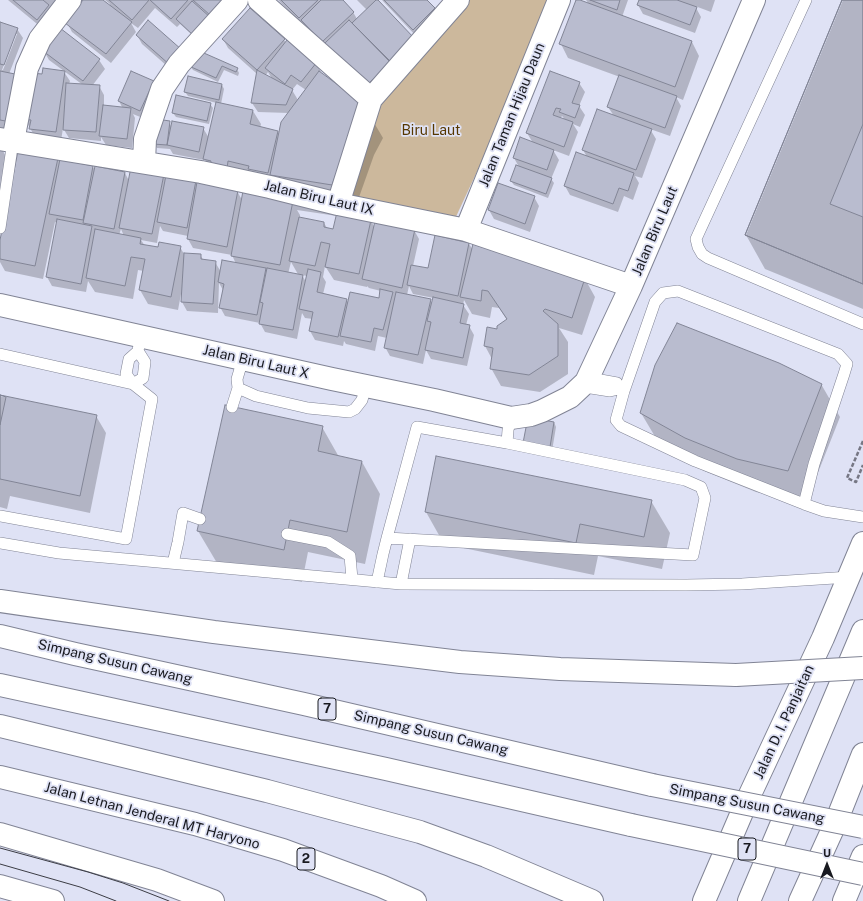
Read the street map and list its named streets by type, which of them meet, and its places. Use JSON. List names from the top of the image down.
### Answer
{
  "streets": {
    "main road": [
      "Jalan Taman Hijau Daun",
      "Jalan Biru Laut IX",
      "Jalan Biru Laut",
      "Jalan Biru Laut X",
      "Simpang Susun Cawang",
      "7",
      "Jalan D. I. Panjaitan",
      "Jalan Letnan Jenderal MT Haryono",
      "2"
    ]
  },
  "crossings": [
    ["Jalan Taman Hijau Daun", "Jalan Biru Laut IX"],
    ["Jalan Biru Laut IX", "Jalan Biru Laut"],
    ["Jalan Biru Laut", "Jalan Biru Laut X"]
  ],
  "parks": ["Biru Laut"],
  "north": "top"
}
